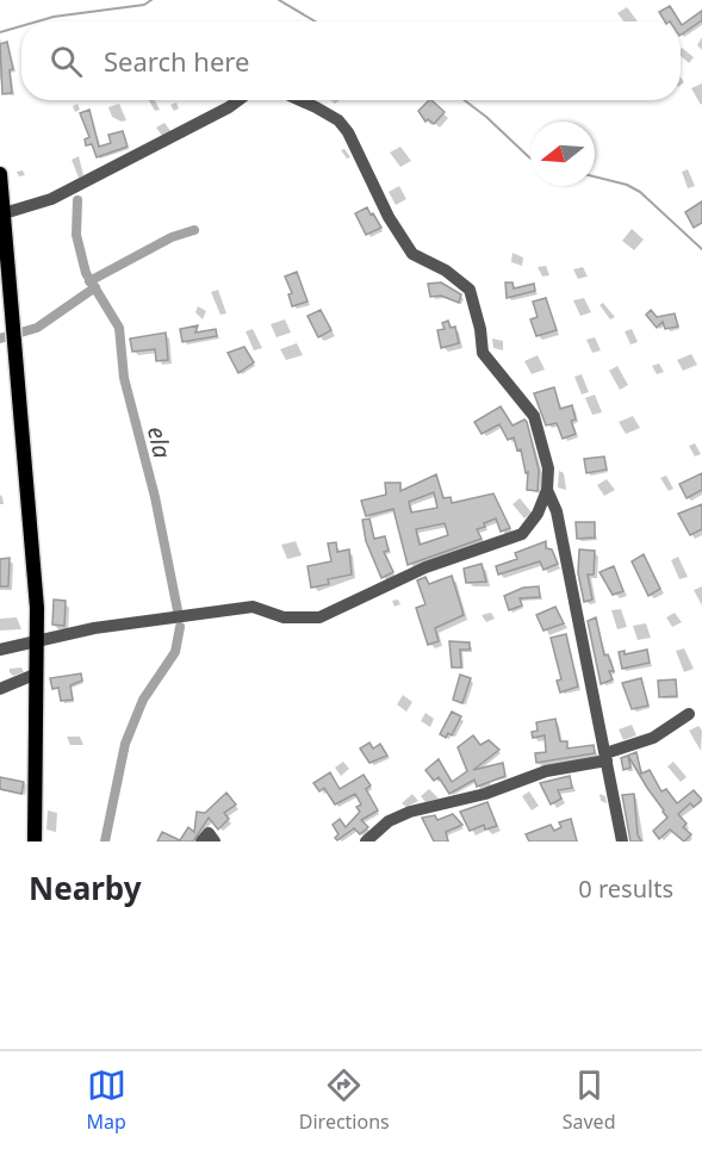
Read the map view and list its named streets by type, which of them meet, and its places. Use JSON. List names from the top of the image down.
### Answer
{
  "water": ["ela"],
  "north": "left",
  "page": {
    "search": "Search here",
    "heading": ["Nearby", "0 results"],
    "nav": ["Map", "Directions", "Saved"]
  }
}
